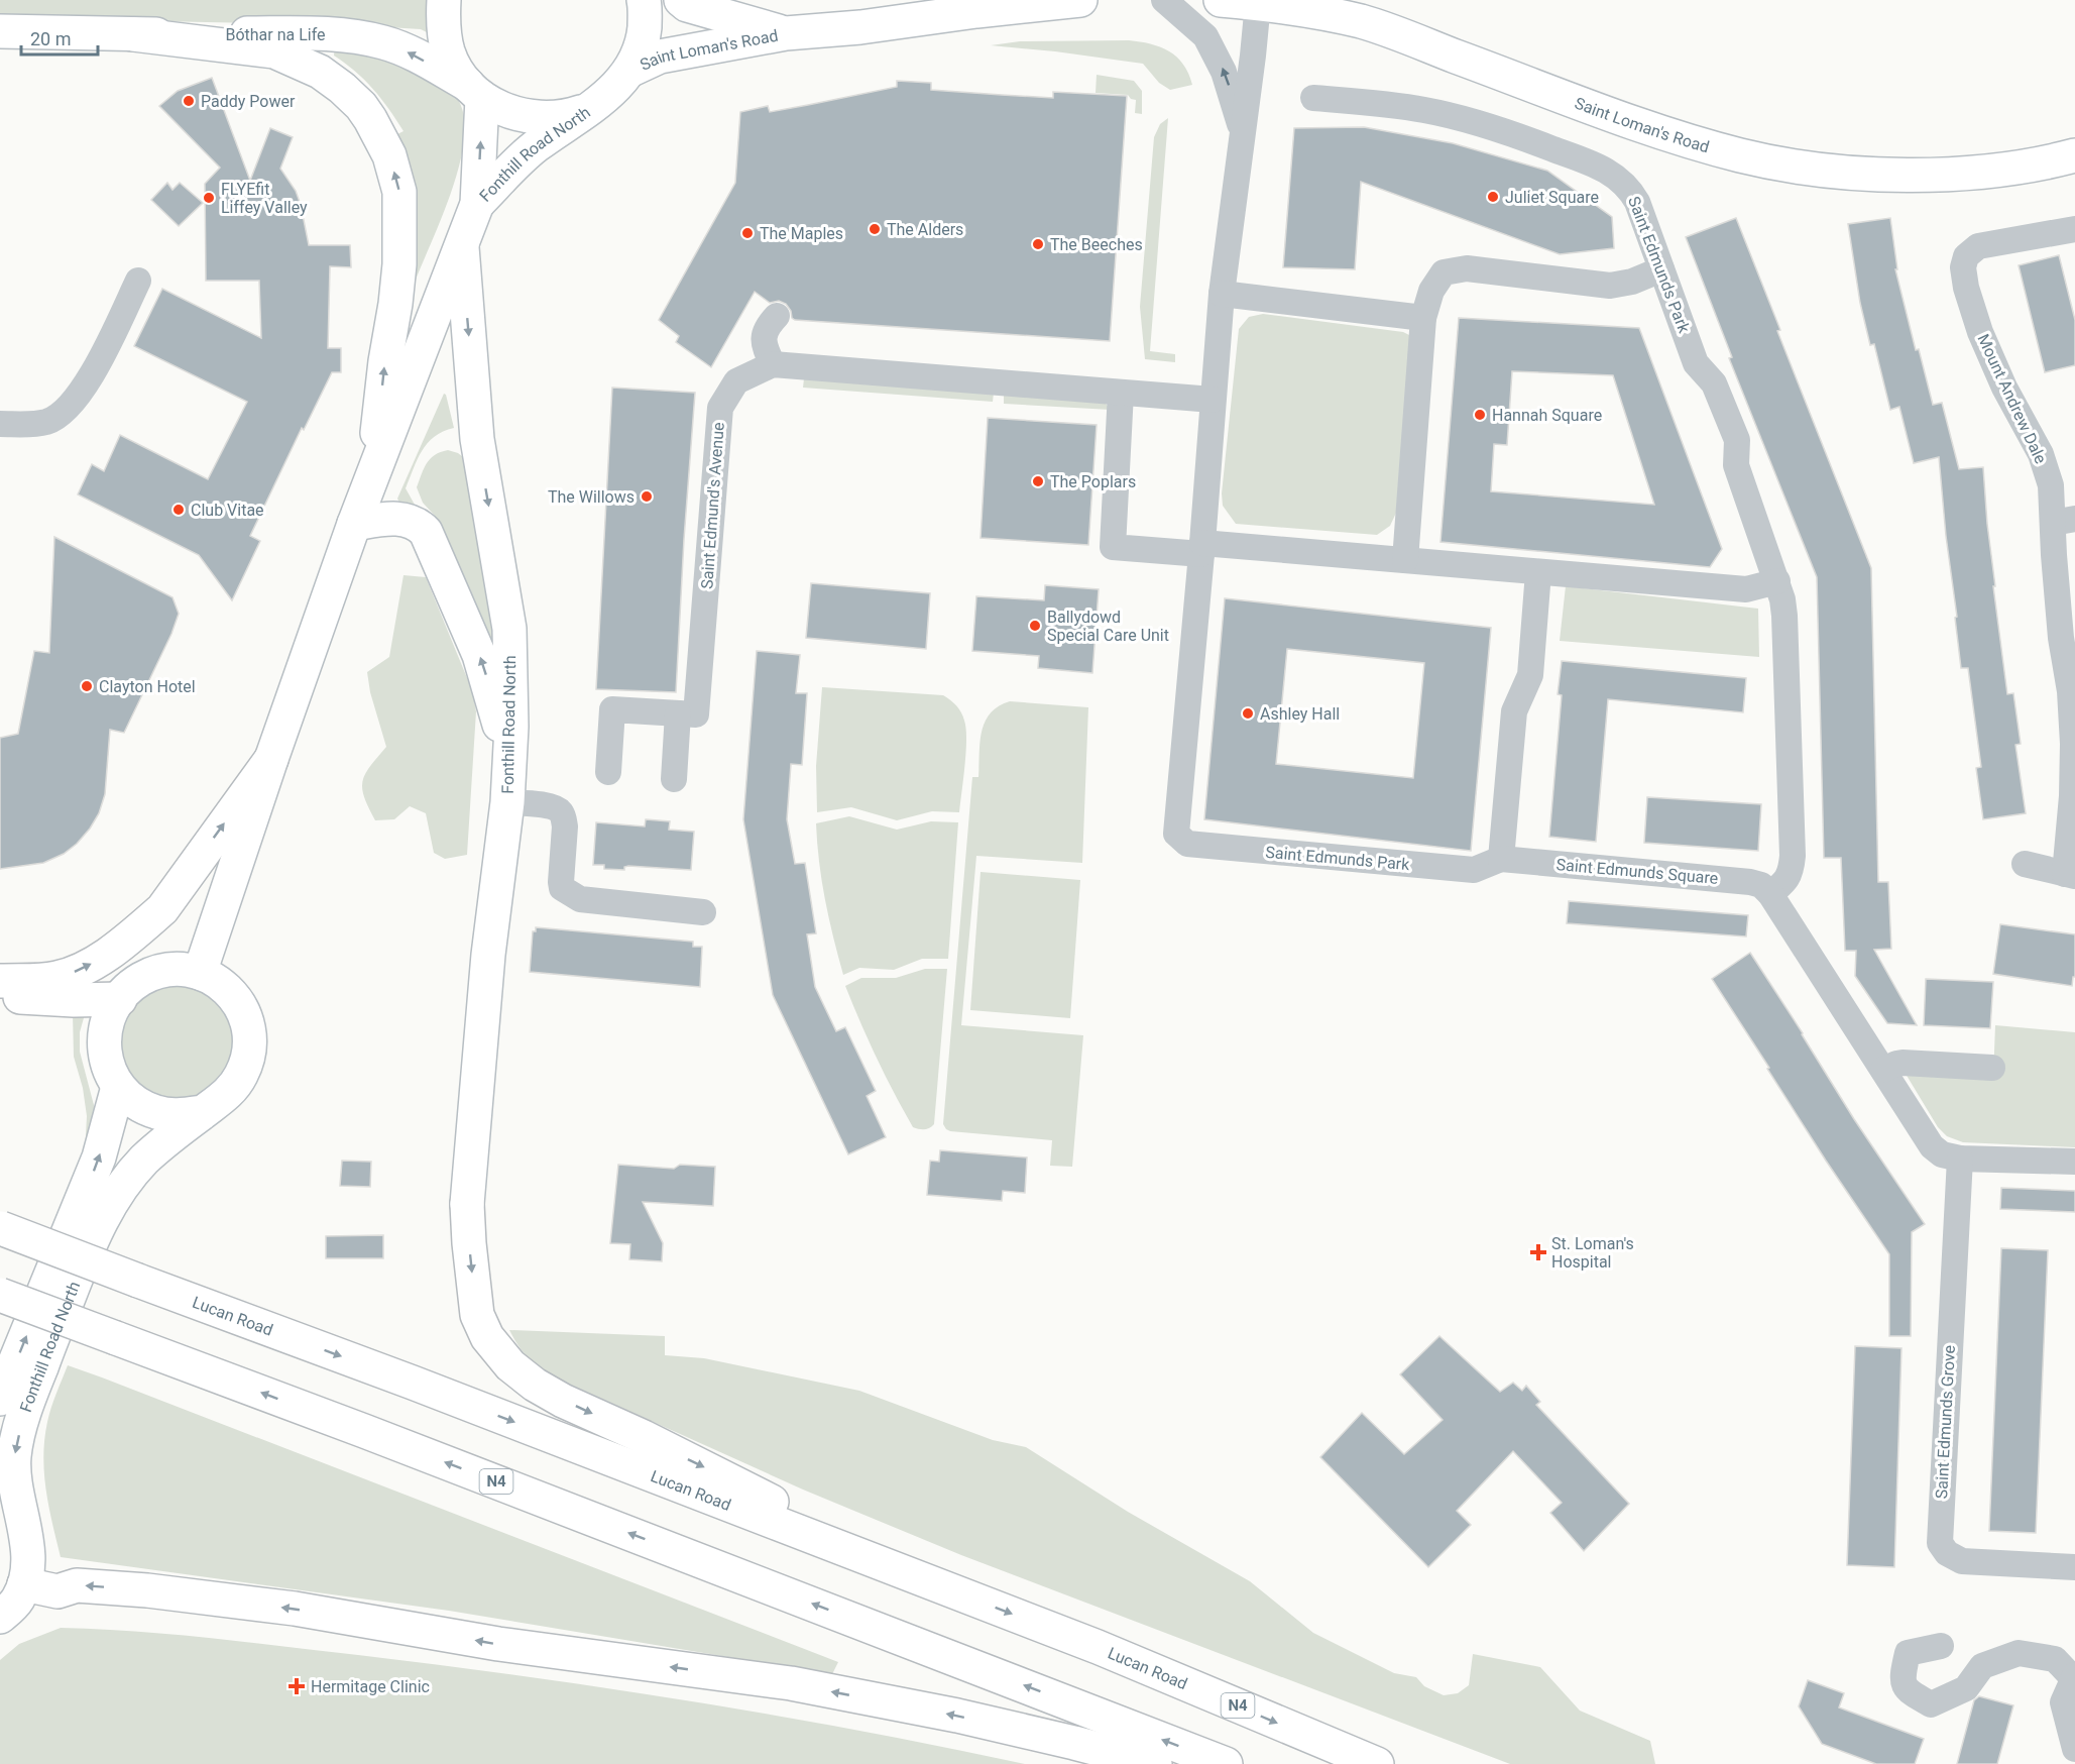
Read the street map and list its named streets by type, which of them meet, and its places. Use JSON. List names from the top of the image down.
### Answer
{
  "streets": {
    "main road": [
      "Bóthar na Life",
      "Saint Loman's Road",
      "Fonthill Road North",
      "Lucan Road",
      "N4"
    ],
    "street": [
      "Saint Edmunds Park",
      "Mount Andrew Dale",
      "Saint Edmund's Avenue",
      "Saint Edmunds Square",
      "Saint Edmunds Grove"
    ]
  },
  "crossings": [
    ["Bóthar na Life", "Fonthill Road North"],
    ["Saint Loman's Road", "Fonthill Road North"],
    ["Saint Loman's Road", "Saint Edmunds Park"],
    ["Fonthill Road North", "Lucan Road"],
    ["Saint Edmunds Park", "Saint Edmund's Avenue"],
    ["Saint Edmunds Park", "Saint Edmunds Square"]
  ],
  "one_way": ["Bóthar na Life"],
  "places": {
    "other": [
      "Paddy Power",
      "Juliet Square",
      "FLYEfit Liffey Valley",
      "The Alders",
      "The Maples",
      "The Beeches",
      "Hannah Square",
      "The Poplars",
      "The Willows",
      "Club Vitae",
      "Ballydowd Special Care Unit",
      "Clayton Hotel",
      "Ashley Hall"
    ],
    "health": ["St. Loman's Hospital", "Hermitage Clinic"]
  },
  "scale_bar": "20 m"
}
